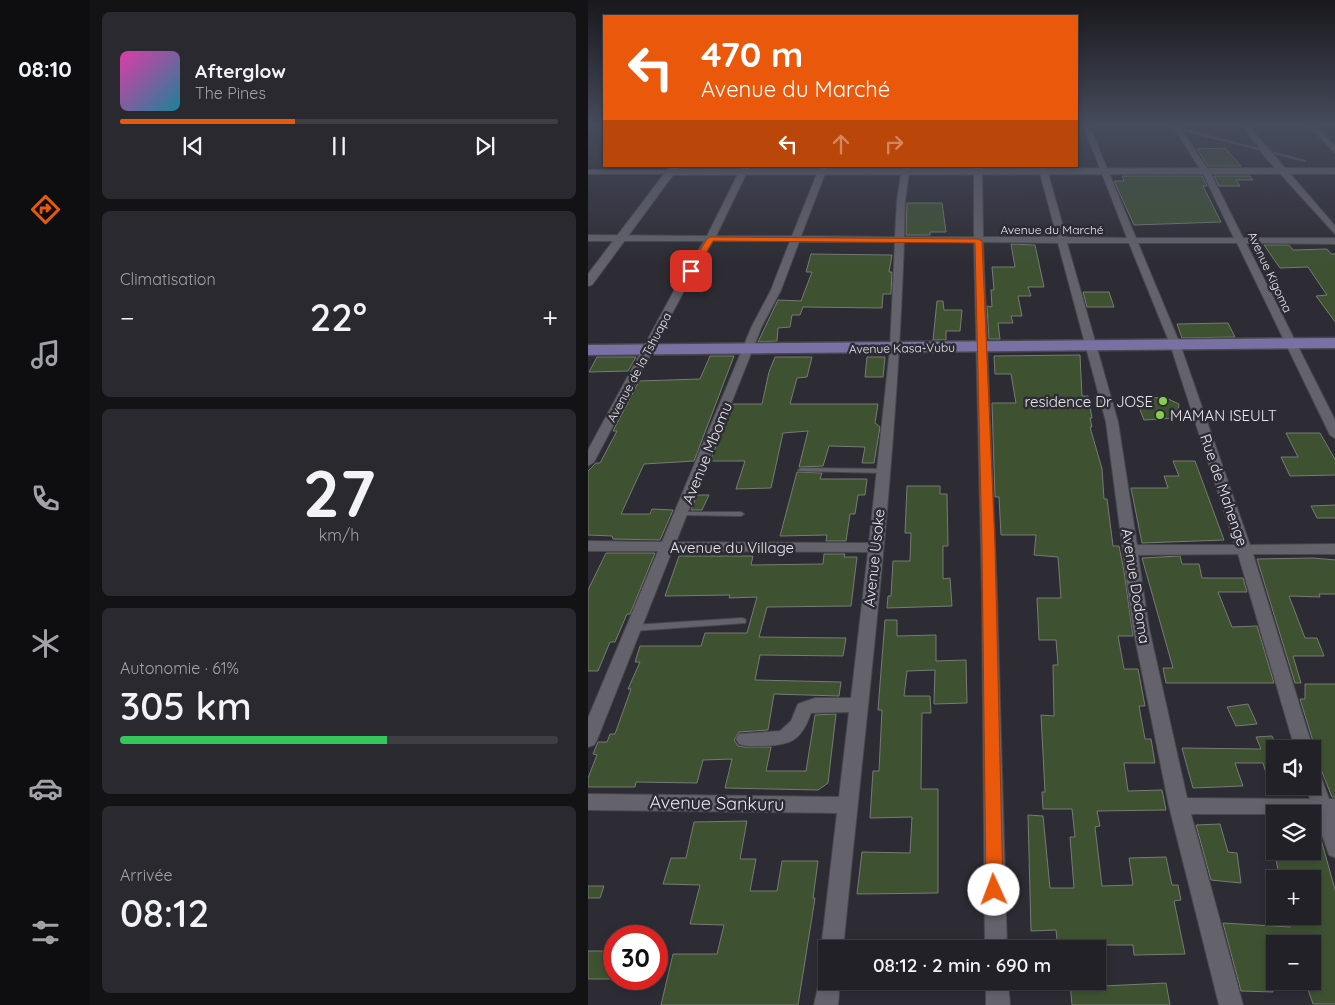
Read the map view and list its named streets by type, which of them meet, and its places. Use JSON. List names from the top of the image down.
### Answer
{
  "streets": {
    "main road": ["Avenue Kasa-Vubu"],
    "street": [
      "Avenue du Marché",
      "Avenue Kigoma",
      "Avenue de la Tshuapa",
      "Avenue Mbomu",
      "Rue de Mahenge",
      "Avenue du Village",
      "Avenue Usoke",
      "Avenue Dodoma",
      "Avenue Sankuru"
    ]
  },
  "crossings": [
    ["Avenue du Marché", "Avenue Kigoma"],
    ["Avenue du Marché", "Avenue de la Tshuapa"],
    ["Avenue du Marché", "Avenue Mbomu"],
    ["Avenue du Marché", "Rue de Mahenge"],
    ["Avenue du Marché", "Avenue Usoke"],
    ["Avenue du Marché", "Avenue Dodoma"],
    ["Avenue Kigoma", "Avenue Kasa-Vubu"],
    ["Avenue Kasa-Vubu", "Avenue de la Tshuapa"],
    ["Avenue Kasa-Vubu", "Avenue Mbomu"],
    ["Avenue Kasa-Vubu", "Rue de Mahenge"],
    ["Avenue Kasa-Vubu", "Avenue Usoke"],
    ["Avenue Kasa-Vubu", "Avenue Dodoma"],
    ["Avenue Mbomu", "Avenue du Village"],
    ["Avenue du Village", "Avenue Usoke"],
    ["Avenue Usoke", "Avenue Sankuru"]
  ],
  "places": ["residence Dr JOSE", "MAMAN ISEULT"],
  "page": {
    "tabs": "08:10",
    "turn": ["470 m", "Avenue du Marché"],
    "song": ["Afterglow", "The Pines"],
    "tile": [
      "Climatisation",
      ["27", "km/h"],
      ["Autonomie · 61%", "305 km"],
      ["Arrivée", "08:12"]
    ],
    "heat": ["−", "22°", "+"],
    "map_buttons": ["+", "−"],
    "limit": "30",
    "trip": "08:12 · 2 min · 690 m"
  }
}
